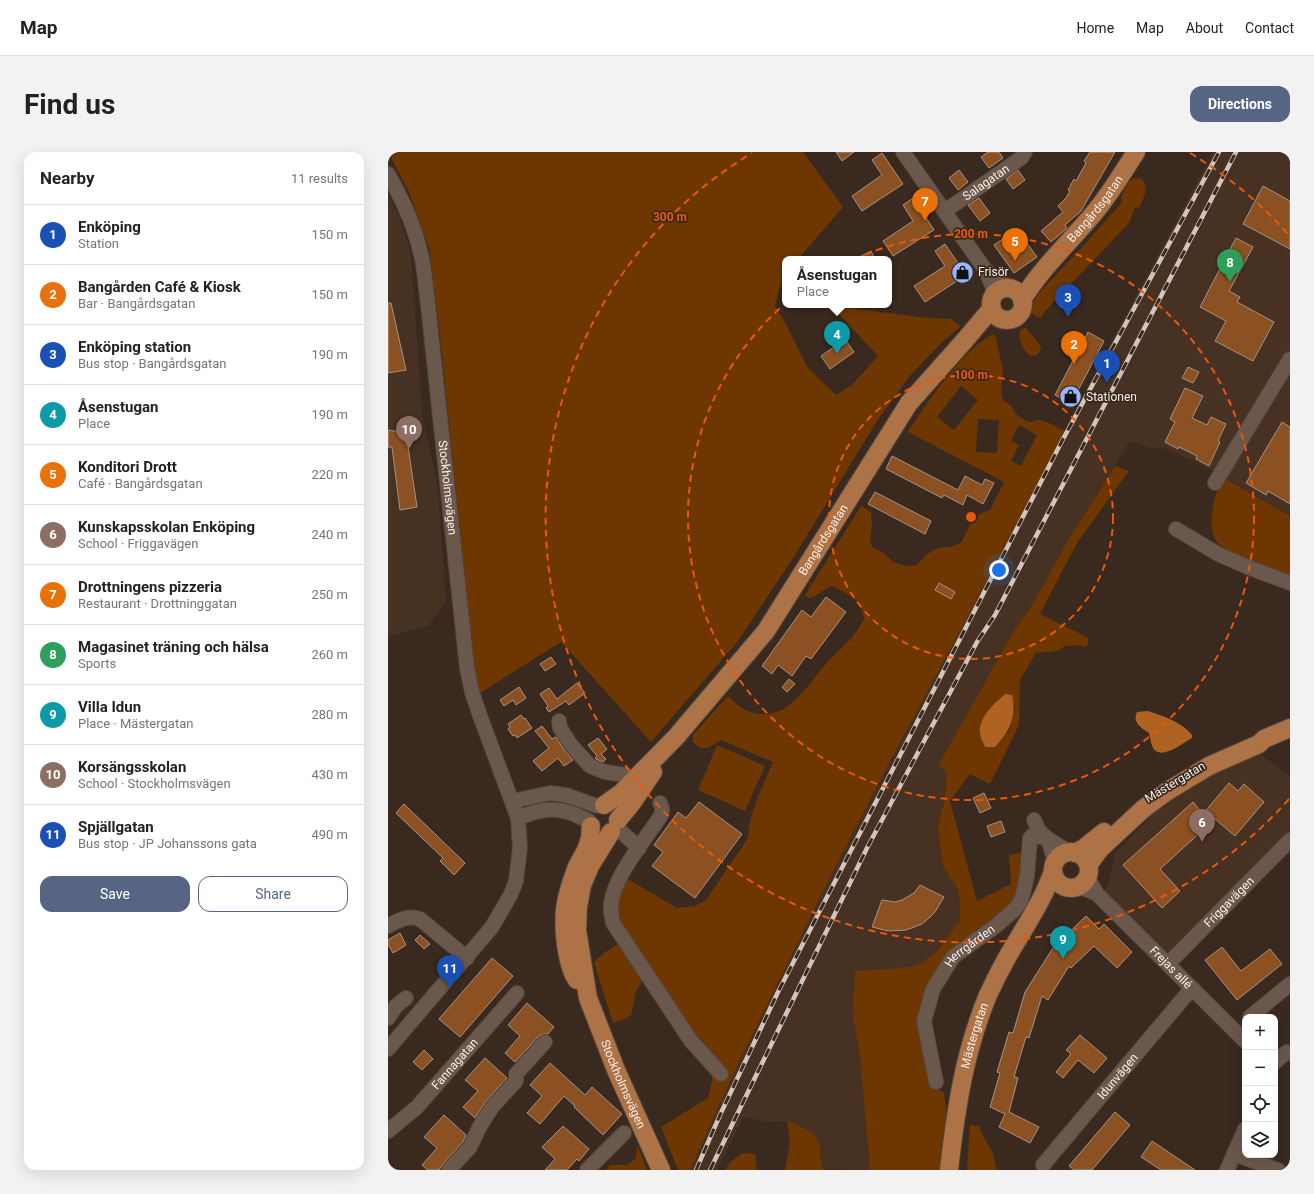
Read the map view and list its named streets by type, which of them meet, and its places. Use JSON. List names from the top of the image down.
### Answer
{
  "streets": {
    "main road": ["Bangårdsgatan", "Stockholmsvägen", "Mästergatan"],
    "street": [
      "Salagatan",
      "Friggavägen",
      "Herrgården",
      "Frejas allé",
      "Fannagatan",
      "Idunvägen"
    ]
  },
  "crossings": [
    ["Bangårdsgatan", "Stockholmsvägen"],
    ["Mästergatan", "Frejas allé"],
    ["Friggavägen", "Frejas allé"],
    ["Frejas allé", "Idunvägen"]
  ],
  "places": {
    "shop": ["Frisör", "Stationen"]
  },
  "page": {
    "header": "Map",
    "nav": [
      "Home",
      "Map",
      "About",
      "Contact"
    ],
    "buttons": [
      "Directions",
      ["Save", "Share"]
    ],
    "title": "Find us",
    "heading": ["Nearby", "11 results"],
    "pins": [
      "7",
      "5",
      "8",
      "3",
      "4",
      "2",
      "1",
      "10",
      "6",
      "9",
      "11"
    ],
    "list": [
      {
        "mark": "1",
        "name": "Enköping",
        "note": "Station",
        "value": "150 m"
      },
      {
        "mark": "2",
        "name": "Bangården Café & Kiosk",
        "note": "Bar · Bangårdsgatan",
        "value": "150 m"
      },
      {
        "mark": "3",
        "name": "Enköping station",
        "note": "Bus stop · Bangårdsgatan",
        "value": "190 m"
      },
      {
        "mark": "4",
        "name": "Åsenstugan",
        "note": "Place",
        "value": "190 m"
      },
      {
        "mark": "5",
        "name": "Konditori Drott",
        "note": "Café · Bangårdsgatan",
        "value": "220 m"
      },
      {
        "mark": "6",
        "name": "Kunskapsskolan Enköping",
        "note": "School · Friggavägen",
        "value": "240 m"
      },
      {
        "mark": "7",
        "name": "Drottningens pizzeria",
        "note": "Restaurant · Drottninggatan",
        "value": "250 m"
      },
      {
        "mark": "8",
        "name": "Magasinet träning och hälsa",
        "note": "Sports",
        "value": "260 m"
      },
      {
        "mark": "9",
        "name": "Villa Idun",
        "note": "Place · Mästergatan",
        "value": "280 m"
      },
      {
        "mark": "10",
        "name": "Korsängsskolan",
        "note": "School · Stockholmsvägen",
        "value": "430 m"
      },
      {
        "mark": "11",
        "name": "Spjällgatan",
        "note": "Bus stop · JP Johanssons gata",
        "value": "490 m"
      }
    ],
    "popup": ["Åsenstugan", "Place"],
    "map_buttons": ["+", "−"]
  },
  "rings": ["300 m", "200 m", "100 m"]
}
